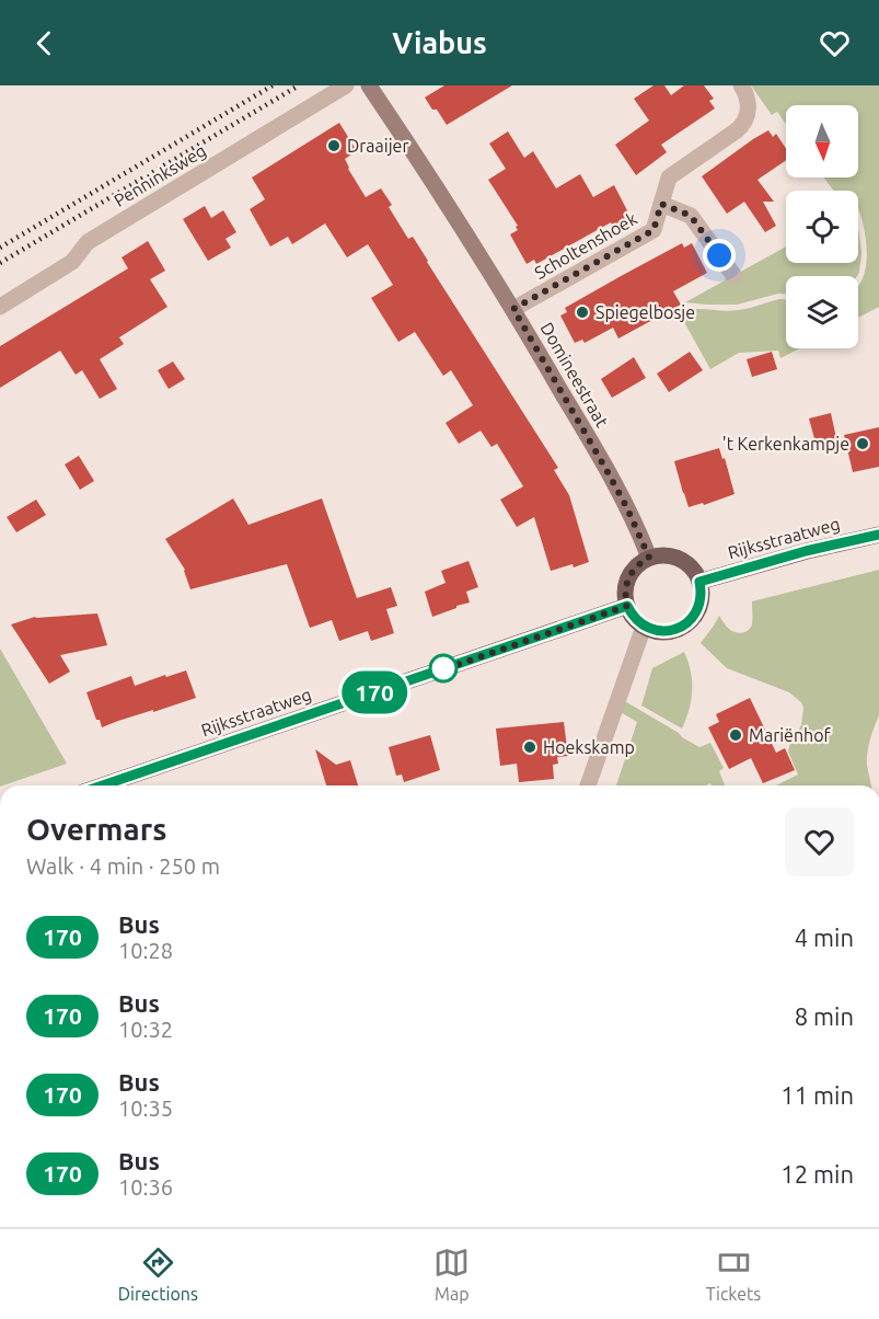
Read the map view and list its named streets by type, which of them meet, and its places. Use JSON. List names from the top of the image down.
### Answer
{
  "streets": {
    "main road": ["Domineestraat", "Rijksstraatweg"],
    "street": ["Penninksweg", "Scholtenshoek"]
  },
  "crossings": [
    ["Scholtenshoek", "Domineestraat"],
    ["Domineestraat", "Rijksstraatweg"]
  ],
  "places": [
    "Draaijer",
    "Spiegelbosje",
    "'t Kerkenkampje",
    "Mariënhof",
    "Hoekskamp"
  ],
  "lines": ["bus line 170"],
  "north": "bottom",
  "page": {
    "header": "Viabus",
    "on_map": "170",
    "heading": ["Overmars", "Walk · 4 min · 250 m"],
    "list": [
      {
        "mark": "170",
        "name": "Bus",
        "note": "10:28",
        "value": "4 min"
      },
      {
        "mark": "170",
        "name": "Bus",
        "note": "10:32",
        "value": "8 min"
      },
      {
        "mark": "170",
        "name": "Bus",
        "note": "10:35",
        "value": "11 min"
      },
      {
        "mark": "170",
        "name": "Bus",
        "note": "10:36",
        "value": "12 min"
      }
    ],
    "tabs": ["Directions", "Map", "Tickets"]
  }
}
